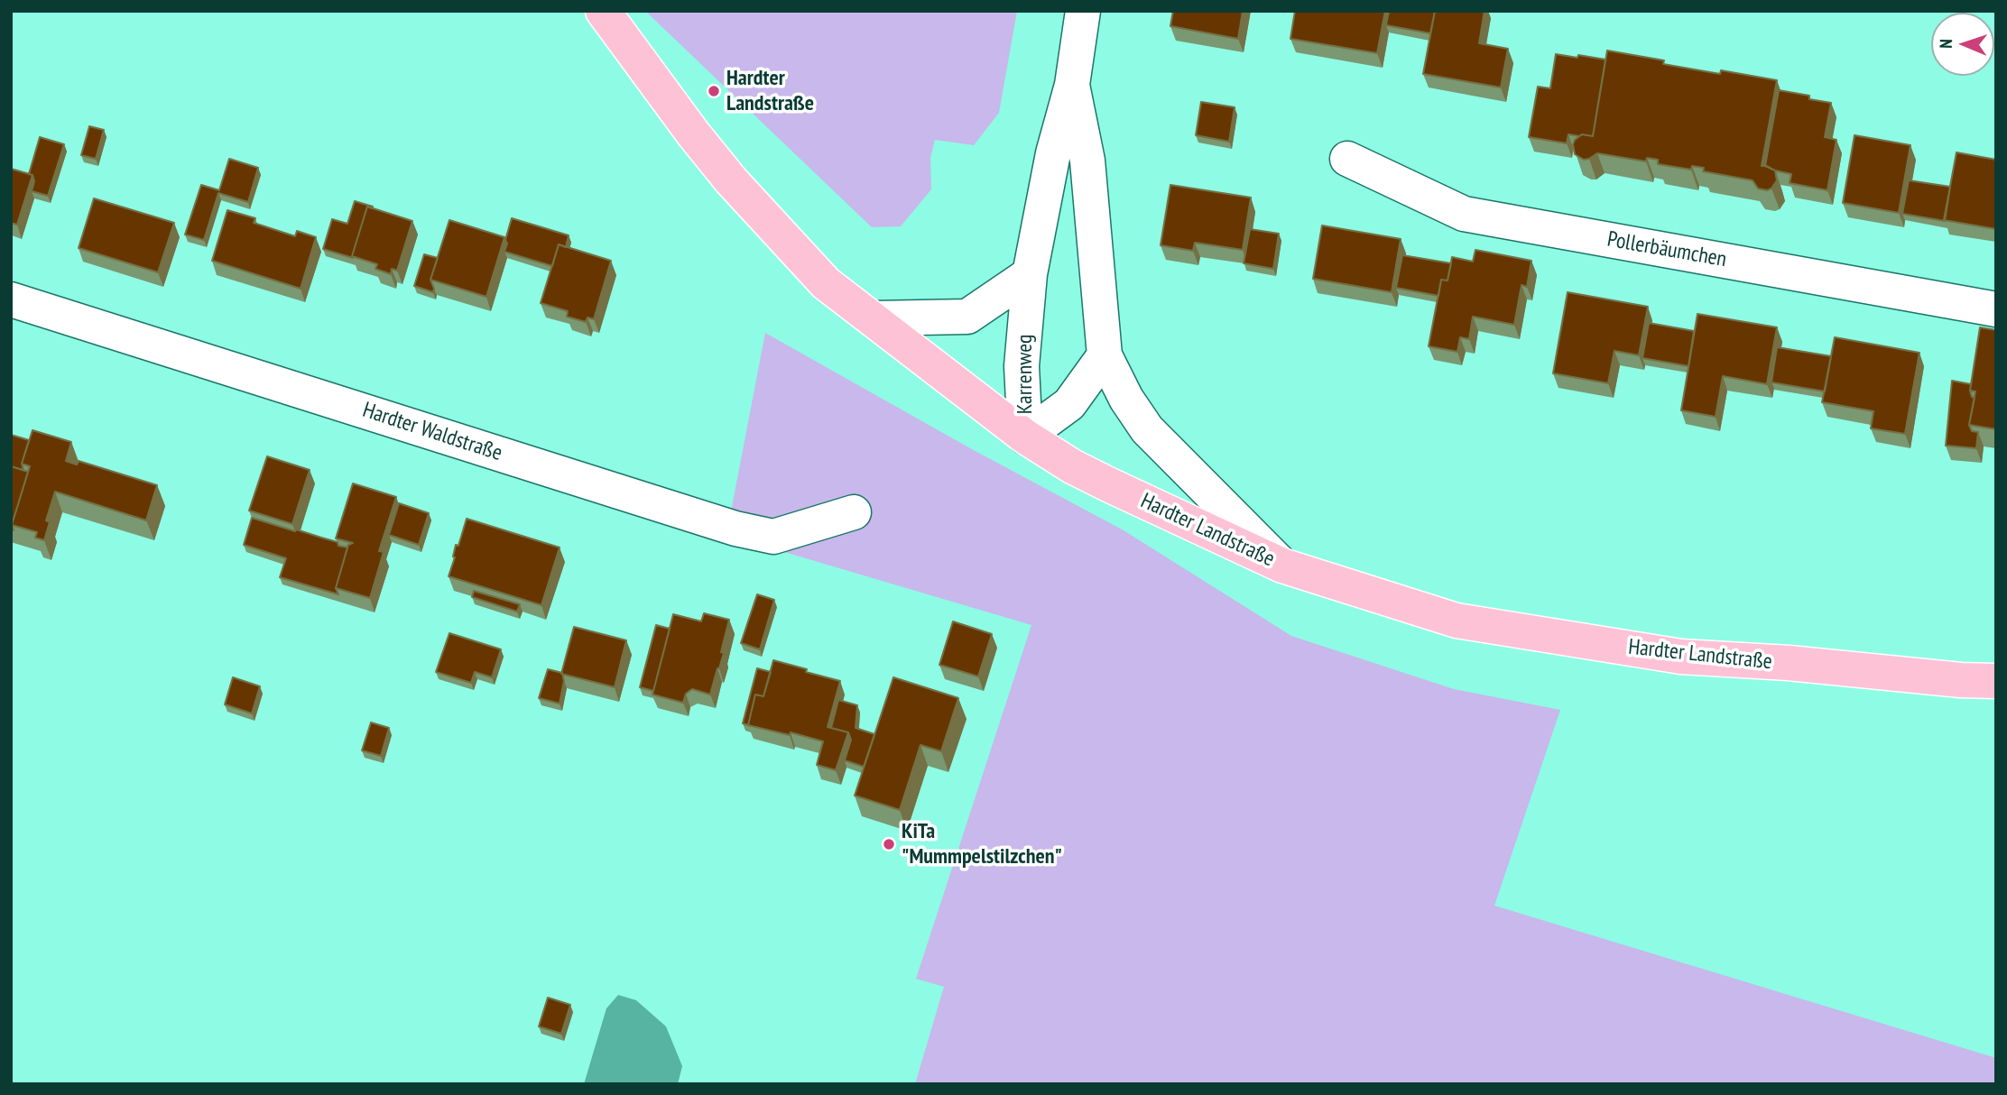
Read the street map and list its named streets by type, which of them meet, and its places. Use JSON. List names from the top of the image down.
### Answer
{
  "streets": {
    "main road": ["Hardter Landstraße"],
    "street": ["Pollerbäumchen", "Karrenweg", "Hardter Waldstraße"]
  },
  "crossings": [
    ["Karrenweg", "Hardter Landstraße"]
  ],
  "places": ["Hardter Landstraße", "KiTa \"Mummpelstilzchen\""],
  "north": "left"
}
